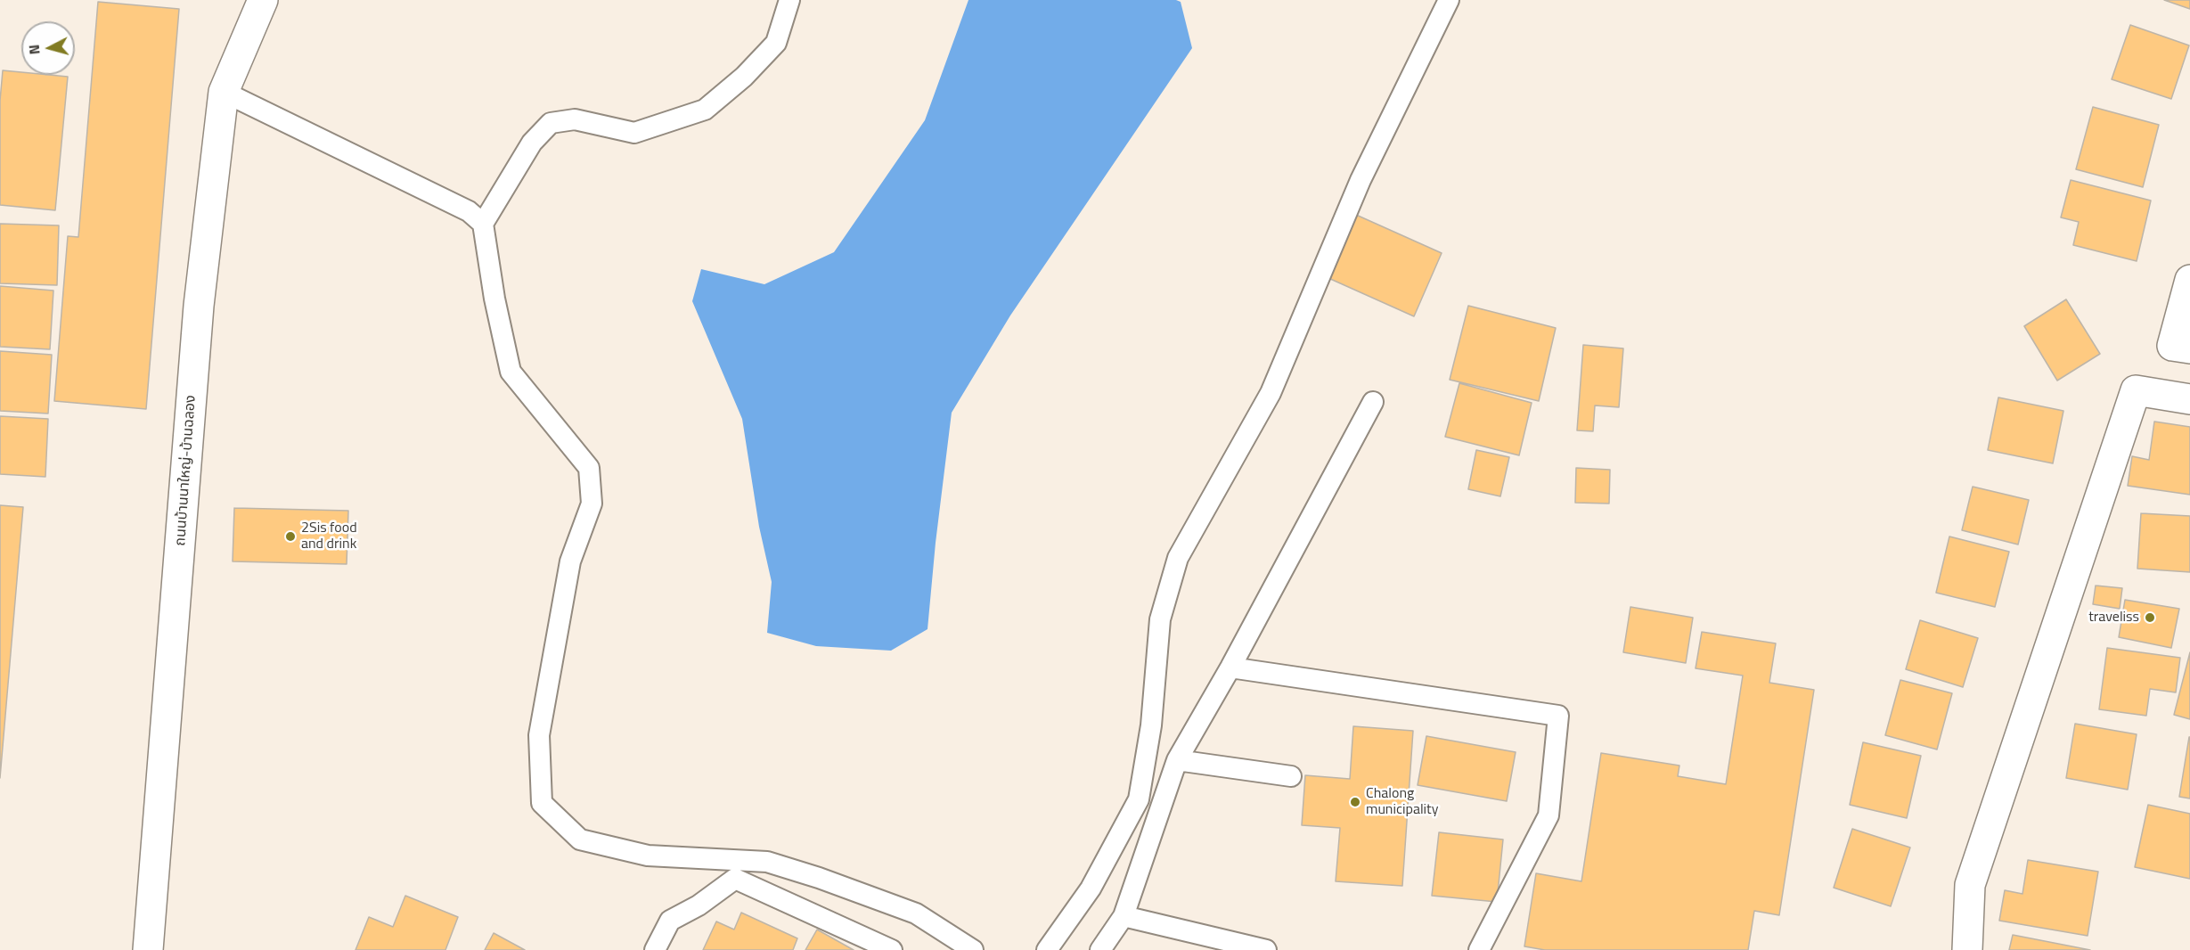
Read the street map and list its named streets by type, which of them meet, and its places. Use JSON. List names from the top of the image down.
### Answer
{
  "streets": {
    "street": ["ถนนบ้านนาใหญ่-บ้านฉลอง"]
  },
  "places": ["2Sis food and drink", "traveliss", "Chalong municipality"],
  "north": "left"
}
